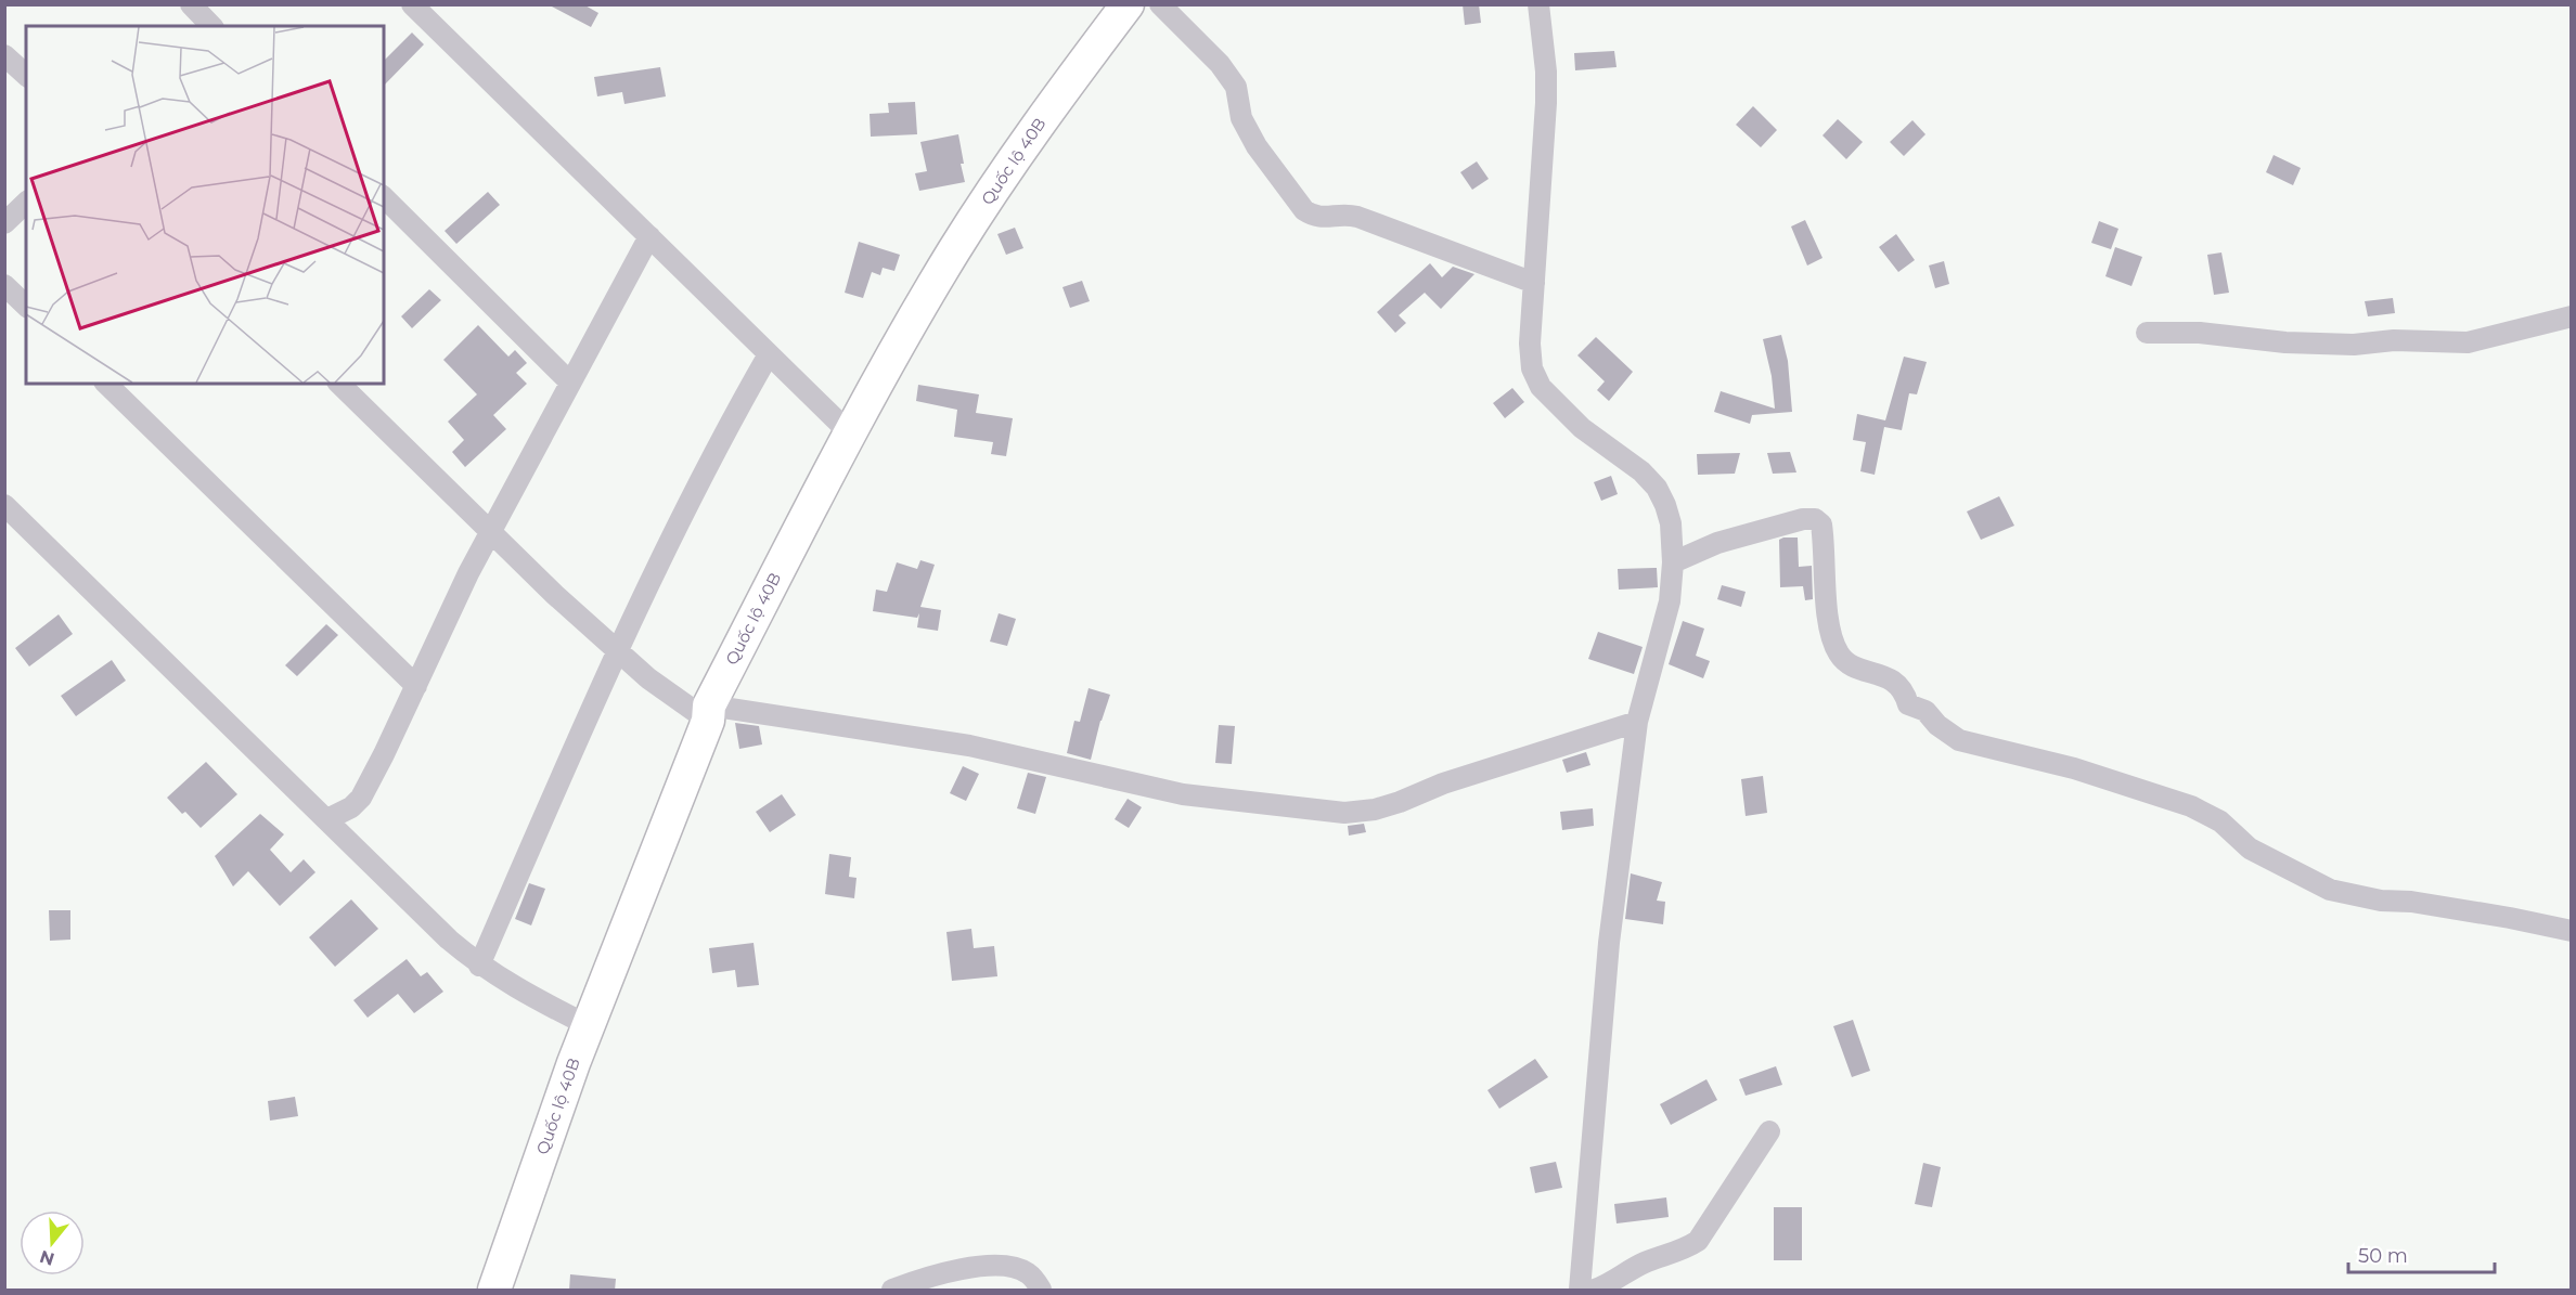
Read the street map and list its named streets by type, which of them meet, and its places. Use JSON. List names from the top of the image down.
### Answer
{
  "streets": {
    "highway": ["Quốc lộ 40B"]
  },
  "scale_bar": "50 m",
  "north": "bottom"
}
